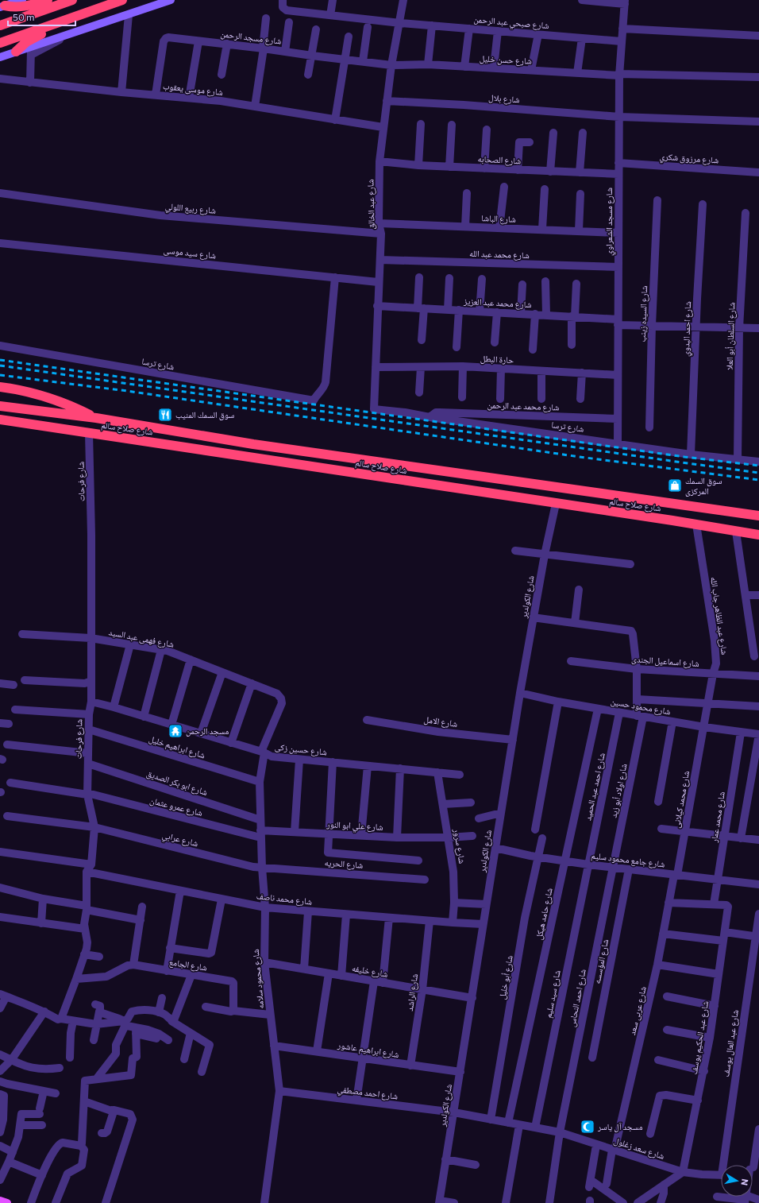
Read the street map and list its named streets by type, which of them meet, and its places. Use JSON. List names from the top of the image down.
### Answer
{
  "streets": {
    "highway": ["شارع صلاح سالم"],
    "street": [
      "شارع صبحي عبد الرحمن",
      "شارع مسجد الرحمن",
      "شارع حسن خليل",
      "شارع موسى يعقوب",
      "شارع بلال",
      "شارع مرزوق شكري",
      "شارع الصحابه",
      "شارع عبد الخالق",
      "شارع ربيع اللولي",
      "شارع الباشا",
      "شارع مسجد الشعراوي",
      "شارع سيد موسى",
      "شارع محمد عبد الله",
      "شارع محمد عبد العزيز",
      "شارع السيده زينب",
      "شارع احمد البدوي",
      "شارع السلطان أبو العلا",
      "حارة البطل",
      "شارع ترسا",
      "شارع محمد عبد الرحمن",
      "شارع فرحات",
      "شارع الكولدير",
      "شارع عبد الظاهر جاب الله",
      "شارع فهمى عبد السيد",
      "شارع اسماعيل الجندى",
      "شارع محمود حسين",
      "شارع الامل",
      "شارع ابراهيم خليل",
      "شارع حسين زكى",
      "شارع ابو بكر الصديق",
      "شارع احمد عبد الحميد",
      "شارع اولاد أبو زيد",
      "شارع محمد كيلانى",
      "شارع عمرو عثمان",
      "شارع محمد عمار",
      "شارع علي ابو النور",
      "شارع عرابي",
      "شارع سرور",
      "شارع جامع محمود سليم",
      "شارع الحريه",
      "شارع محمد ناصف",
      "شارع حامد هيكل",
      "شارع المؤسسه",
      "شارع الجامع",
      "شارع خليفه",
      "شارع أبو خليل",
      "شارع محمود سلامه",
      "شارع الراشد",
      "شارع سيد سليم",
      "شارع احمد النحاس",
      "شارع عربى سعد",
      "شارع عبد الحكيم يوسف",
      "شارع عبد العال يوسف",
      "شارع ابراهيم عاشور",
      "شارع احمد مصطفي",
      "شارع سعد زغلول"
    ]
  },
  "crossings": [
    ["شارع صبحي عبد الرحمن", "شارع عبد الخالق"],
    ["شارع صبحي عبد الرحمن", "شارع مسجد الشعراوي"],
    ["شارع مسجد الرحمن", "شارع حسن خليل"],
    ["شارع مسجد الرحمن", "شارع موسى يعقوب"],
    ["شارع مسجد الرحمن", "شارع عبد الخالق"],
    ["شارع حسن خليل", "شارع عبد الخالق"],
    ["شارع حسن خليل", "شارع مسجد الشعراوي"],
    ["شارع موسى يعقوب", "شارع عبد الخالق"],
    ["شارع بلال", "شارع عبد الخالق"],
    ["شارع بلال", "شارع مسجد الشعراوي"],
    ["شارع مرزوق شكري", "شارع مسجد الشعراوي"],
    ["شارع الصحابه", "شارع عبد الخالق"],
    ["شارع الصحابه", "شارع مسجد الشعراوي"],
    ["شارع عبد الخالق", "شارع ربيع اللولي"],
    ["شارع عبد الخالق", "شارع الباشا"],
    ["شارع عبد الخالق", "شارع سيد موسى"],
    ["شارع عبد الخالق", "شارع محمد عبد الله"],
    ["شارع عبد الخالق", "شارع محمد عبد العزيز"],
    ["شارع عبد الخالق", "حارة البطل"],
    ["شارع عبد الخالق", "شارع ترسا"],
    ["شارع الباشا", "شارع مسجد الشعراوي"],
    ["شارع مسجد الشعراوي", "شارع محمد عبد الله"],
    ["شارع مسجد الشعراوي", "شارع محمد عبد العزيز"],
    ["شارع مسجد الشعراوي", "حارة البطل"],
    ["شارع مسجد الشعراوي", "شارع ترسا"],
    ["شارع مسجد الشعراوي", "شارع محمد عبد الرحمن"],
    ["شارع سيد موسى", "شارع ترسا"],
    ["شارع محمد عبد العزيز", "شارع السيده زينب"],
    ["شارع محمد عبد العزيز", "شارع احمد البدوي"],
    ["شارع محمد عبد العزيز", "شارع السلطان أبو العلا"],
    ["شارع احمد البدوي", "شارع ترسا"],
    ["شارع السلطان أبو العلا", "شارع ترسا"],
    ["شارع ترسا", "شارع محمد عبد الرحمن"],
    ["شارع صلاح سالم", "شارع فرحات"],
    ["شارع صلاح سالم", "شارع الكولدير"],
    ["شارع صلاح سالم", "شارع عبد الظاهر جاب الله"],
    ["شارع فرحات", "شارع فهمى عبد السيد"],
    ["شارع فرحات", "شارع ابراهيم خليل"],
    ["شارع فرحات", "شارع حسين زكى"],
    ["شارع فرحات", "شارع ابو بكر الصديق"],
    ["شارع فرحات", "شارع عمرو عثمان"],
    ["شارع فرحات", "شارع عرابي"],
    ["شارع فرحات", "شارع محمد ناصف"],
    ["شارع الكولدير", "شارع محمود حسين"],
    ["شارع الكولدير", "شارع الامل"],
    ["شارع الكولدير", "شارع جامع محمود سليم"],
    ["شارع الكولدير", "شارع محمد ناصف"],
    ["شارع الكولدير", "شارع خليفه"],
    ["شارع الكولدير", "شارع ابراهيم عاشور"],
    ["شارع الكولدير", "شارع احمد مصطفي"],
    ["شارع الكولدير", "شارع سعد زغلول"],
    ["شارع عبد الظاهر جاب الله", "شارع اسماعيل الجندى"],
    ["شارع عبد الظاهر جاب الله", "شارع محمود حسين"],
    ["شارع عبد الظاهر جاب الله", "شارع محمد كيلانى"],
    ["شارع فهمى عبد السيد", "شارع محمود سلامه"],
    ["شارع اسماعيل الجندى", "شارع اولاد أبو زيد"],
    ["شارع محمود حسين", "شارع احمد عبد الحميد"],
    ["شارع محمود حسين", "شارع اولاد أبو زيد"],
    ["شارع محمود حسين", "شارع محمد كيلانى"],
    ["شارع محمود حسين", "شارع محمد عمار"],
    ["شارع محمود حسين", "شارع حامد هيكل"],
    ["شارع ابراهيم خليل", "شارع محمود سلامه"],
    ["شارع حسين زكى", "شارع سرور"],
    ["شارع حسين زكى", "شارع محمود سلامه"],
    ["شارع ابو بكر الصديق", "شارع محمود سلامه"],
    ["شارع احمد عبد الحميد", "شارع جامع محمود سليم"],
    ["شارع احمد عبد الحميد", "شارع سيد سليم"],
    ["شارع اولاد أبو زيد", "شارع جامع محمود سليم"],
    ["شارع اولاد أبو زيد", "شارع احمد النحاس"],
    ["شارع محمد كيلانى", "شارع جامع محمود سليم"],
    ["شارع محمد كيلانى", "شارع عربى سعد"],
    ["شارع عمرو عثمان", "شارع علي ابو النور"],
    ["شارع عمرو عثمان", "شارع محمود سلامه"],
    ["شارع محمد عمار", "شارع جامع محمود سليم"],
    ["شارع محمد عمار", "شارع عبد الحكيم يوسف"],
    ["شارع علي ابو النور", "شارع سرور"],
    ["شارع علي ابو النور", "شارع محمود سلامه"],
    ["شارع عرابي", "شارع الحريه"],
    ["شارع عرابي", "شارع محمود سلامه"],
    ["شارع سرور", "شارع محمد ناصف"],
    ["شارع جامع محمود سليم", "شارع حامد هيكل"],
    ["شارع جامع محمود سليم", "شارع المؤسسه"],
    ["شارع جامع محمود سليم", "شارع أبو خليل"],
    ["شارع جامع محمود سليم", "شارع سيد سليم"],
    ["شارع جامع محمود سليم", "شارع احمد النحاس"],
    ["شارع جامع محمود سليم", "شارع عربى سعد"],
    ["شارع الحريه", "شارع محمود سلامه"],
    ["شارع محمد ناصف", "شارع محمود سلامه"],
    ["شارع محمد ناصف", "شارع الراشد"],
    ["شارع حامد هيكل", "شارع سعد زغلول"],
    ["شارع خليفه", "شارع محمود سلامه"],
    ["شارع خليفه", "شارع الراشد"],
    ["شارع أبو خليل", "شارع سعد زغلول"],
    ["شارع محمود سلامه", "شارع ابراهيم عاشور"],
    ["شارع محمود سلامه", "شارع احمد مصطفي"],
    ["شارع الراشد", "شارع ابراهيم عاشور"],
    ["شارع سيد سليم", "شارع سعد زغلول"],
    ["شارع احمد النحاس", "شارع سعد زغلول"],
    ["شارع عربى سعد", "شارع سعد زغلول"],
    ["شارع عبد الحكيم يوسف", "شارع سعد زغلول"],
    ["شارع احمد مصطفي", "شارع سعد زغلول"]
  ],
  "places": {
    "restaurant": ["سوق السمك المنيب"],
    "shop": ["سوق السمك المركزى"],
    "temple": ["مسجد الرحمن"],
    "mosque": ["مسجد آل ياسر"]
  },
  "scale_bar": "50 m",
  "north": "right"
}
